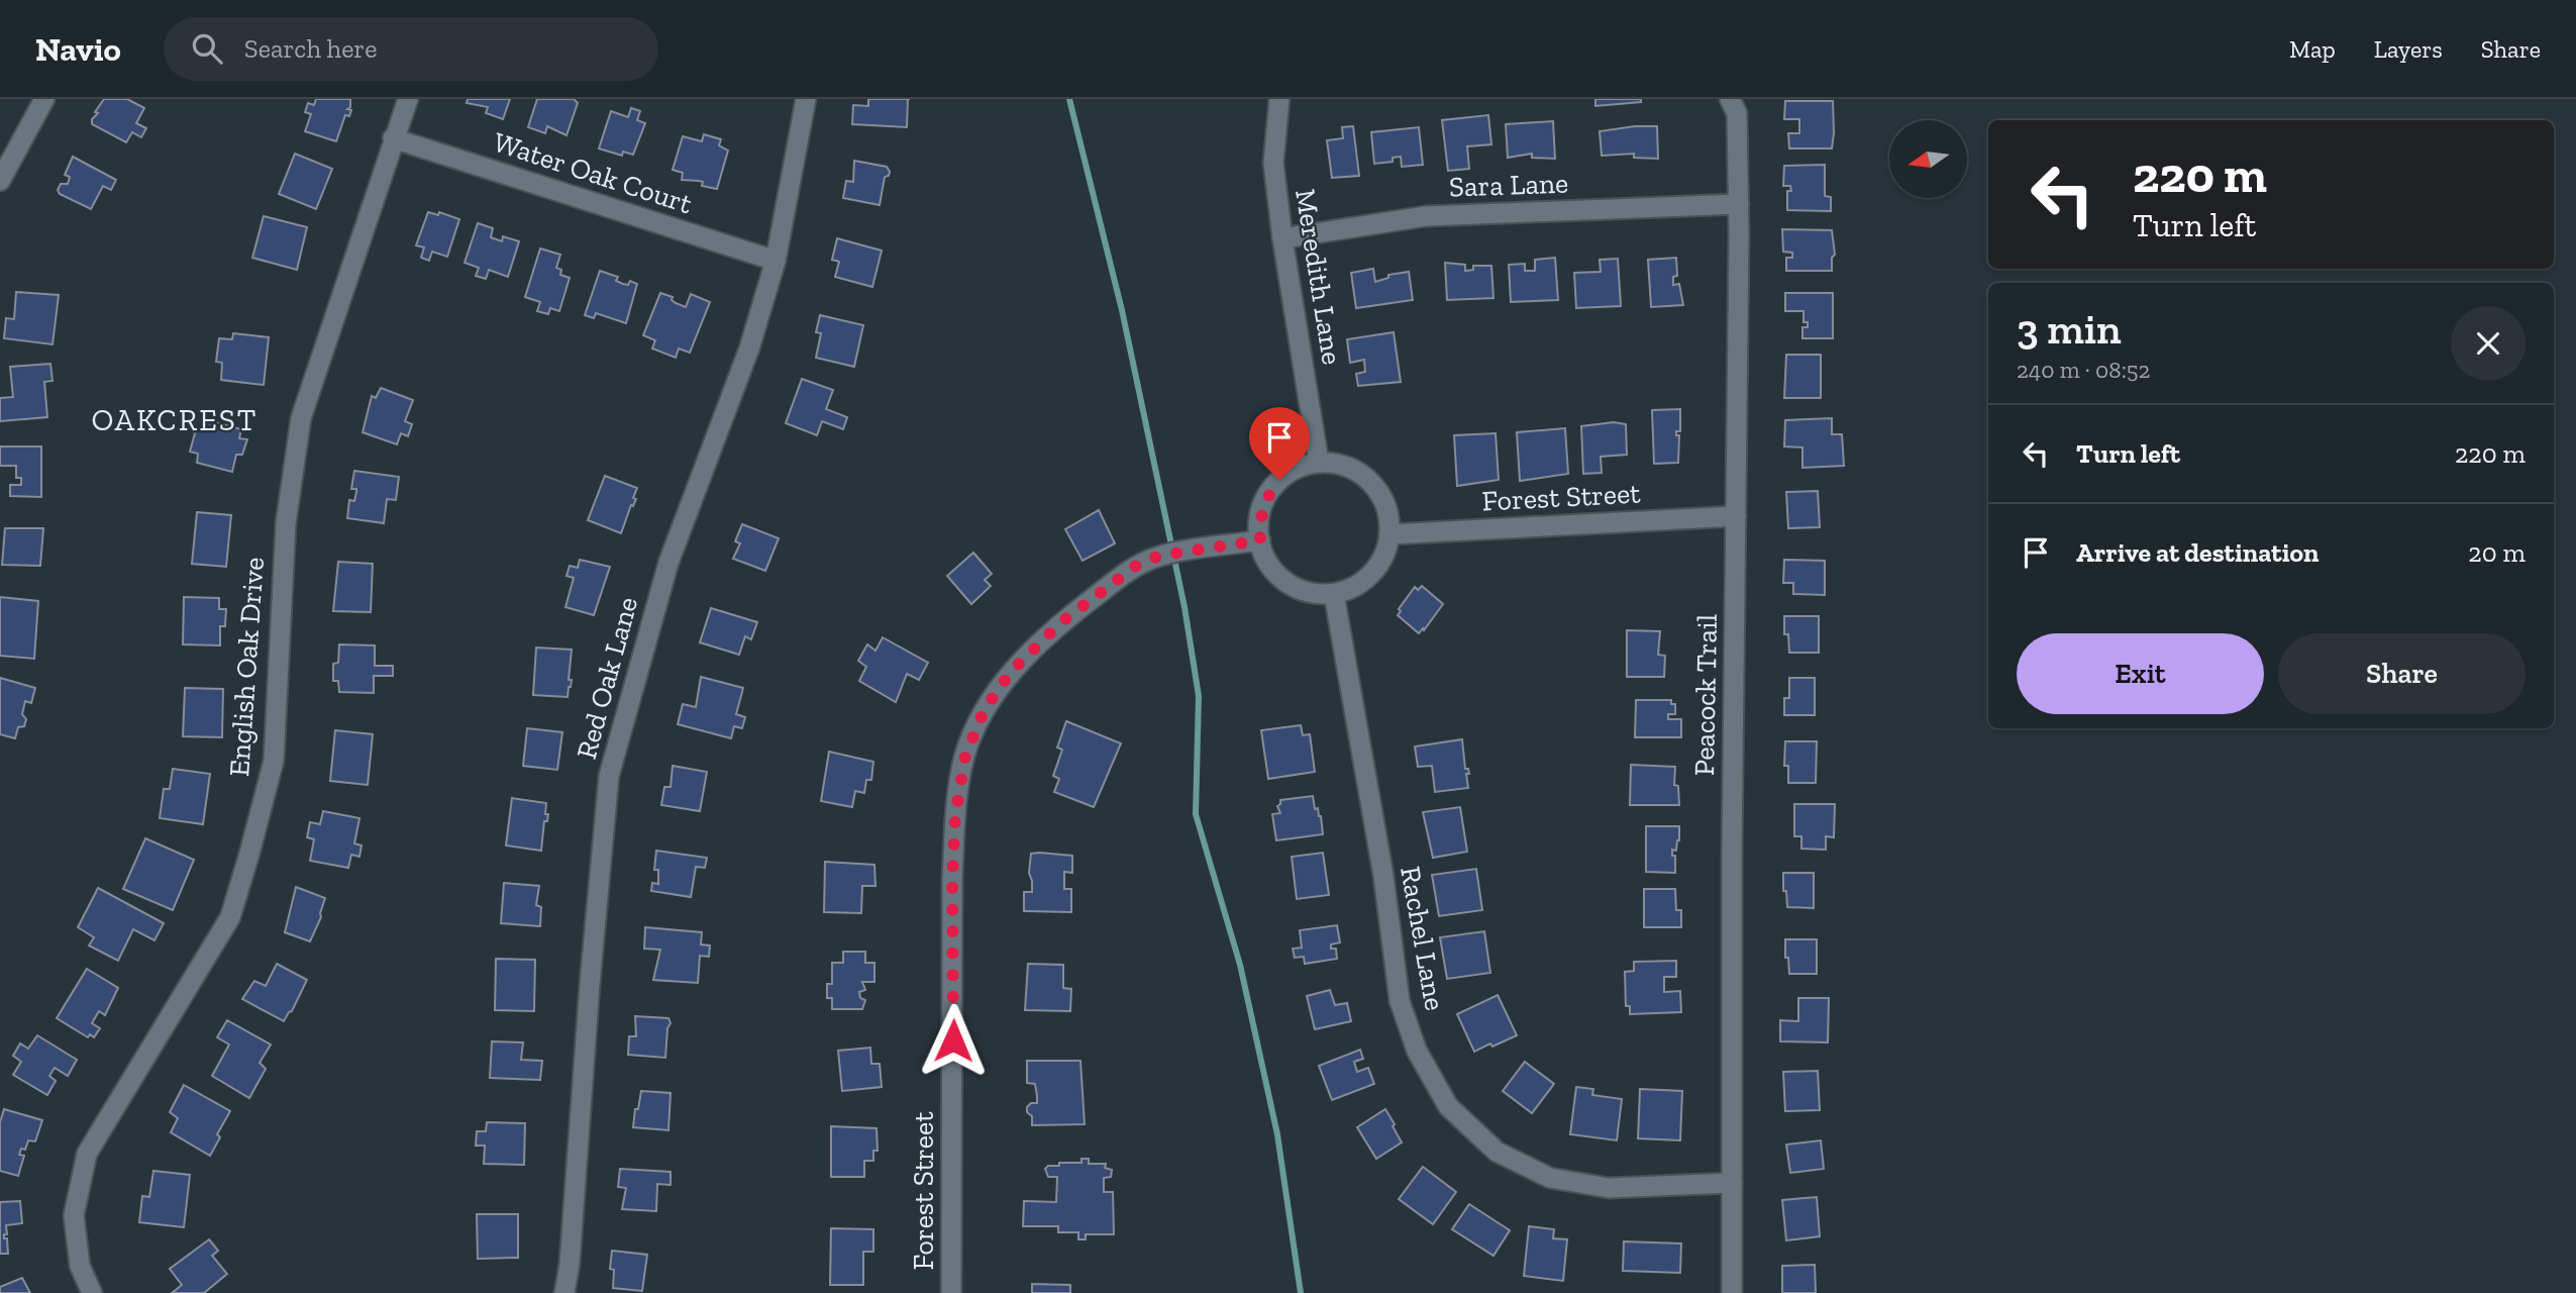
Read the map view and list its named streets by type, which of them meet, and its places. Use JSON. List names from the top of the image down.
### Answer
{
  "streets": {
    "street": [
      "Water Oak Court",
      "Sara Lane",
      "Meredith Lane",
      "Forest Street",
      "English Oak Drive",
      "Red Oak Lane",
      "Peacock Trail",
      "Rachel Lane"
    ]
  },
  "crossings": [
    ["Water Oak Court", "English Oak Drive"],
    ["Water Oak Court", "Red Oak Lane"],
    ["Sara Lane", "Meredith Lane"],
    ["Sara Lane", "Peacock Trail"],
    ["Meredith Lane", "Forest Street"],
    ["Meredith Lane", "Rachel Lane"],
    ["Forest Street", "Peacock Trail"],
    ["Forest Street", "Rachel Lane"],
    ["Peacock Trail", "Rachel Lane"]
  ],
  "districts": ["OAKCREST"],
  "north": "left",
  "page": {
    "header": "Navio",
    "search": "Search here",
    "nav": ["Map", "Layers", "Share"],
    "turn": ["220 m", "Turn left"],
    "heading": ["3 min", "240 m · 08:52"],
    "list": [
      {
        "name": "Turn left",
        "value": "220 m"
      },
      {
        "name": "Arrive at destination",
        "value": "20 m"
      }
    ],
    "buttons": ["Exit", "Share"]
  }
}
